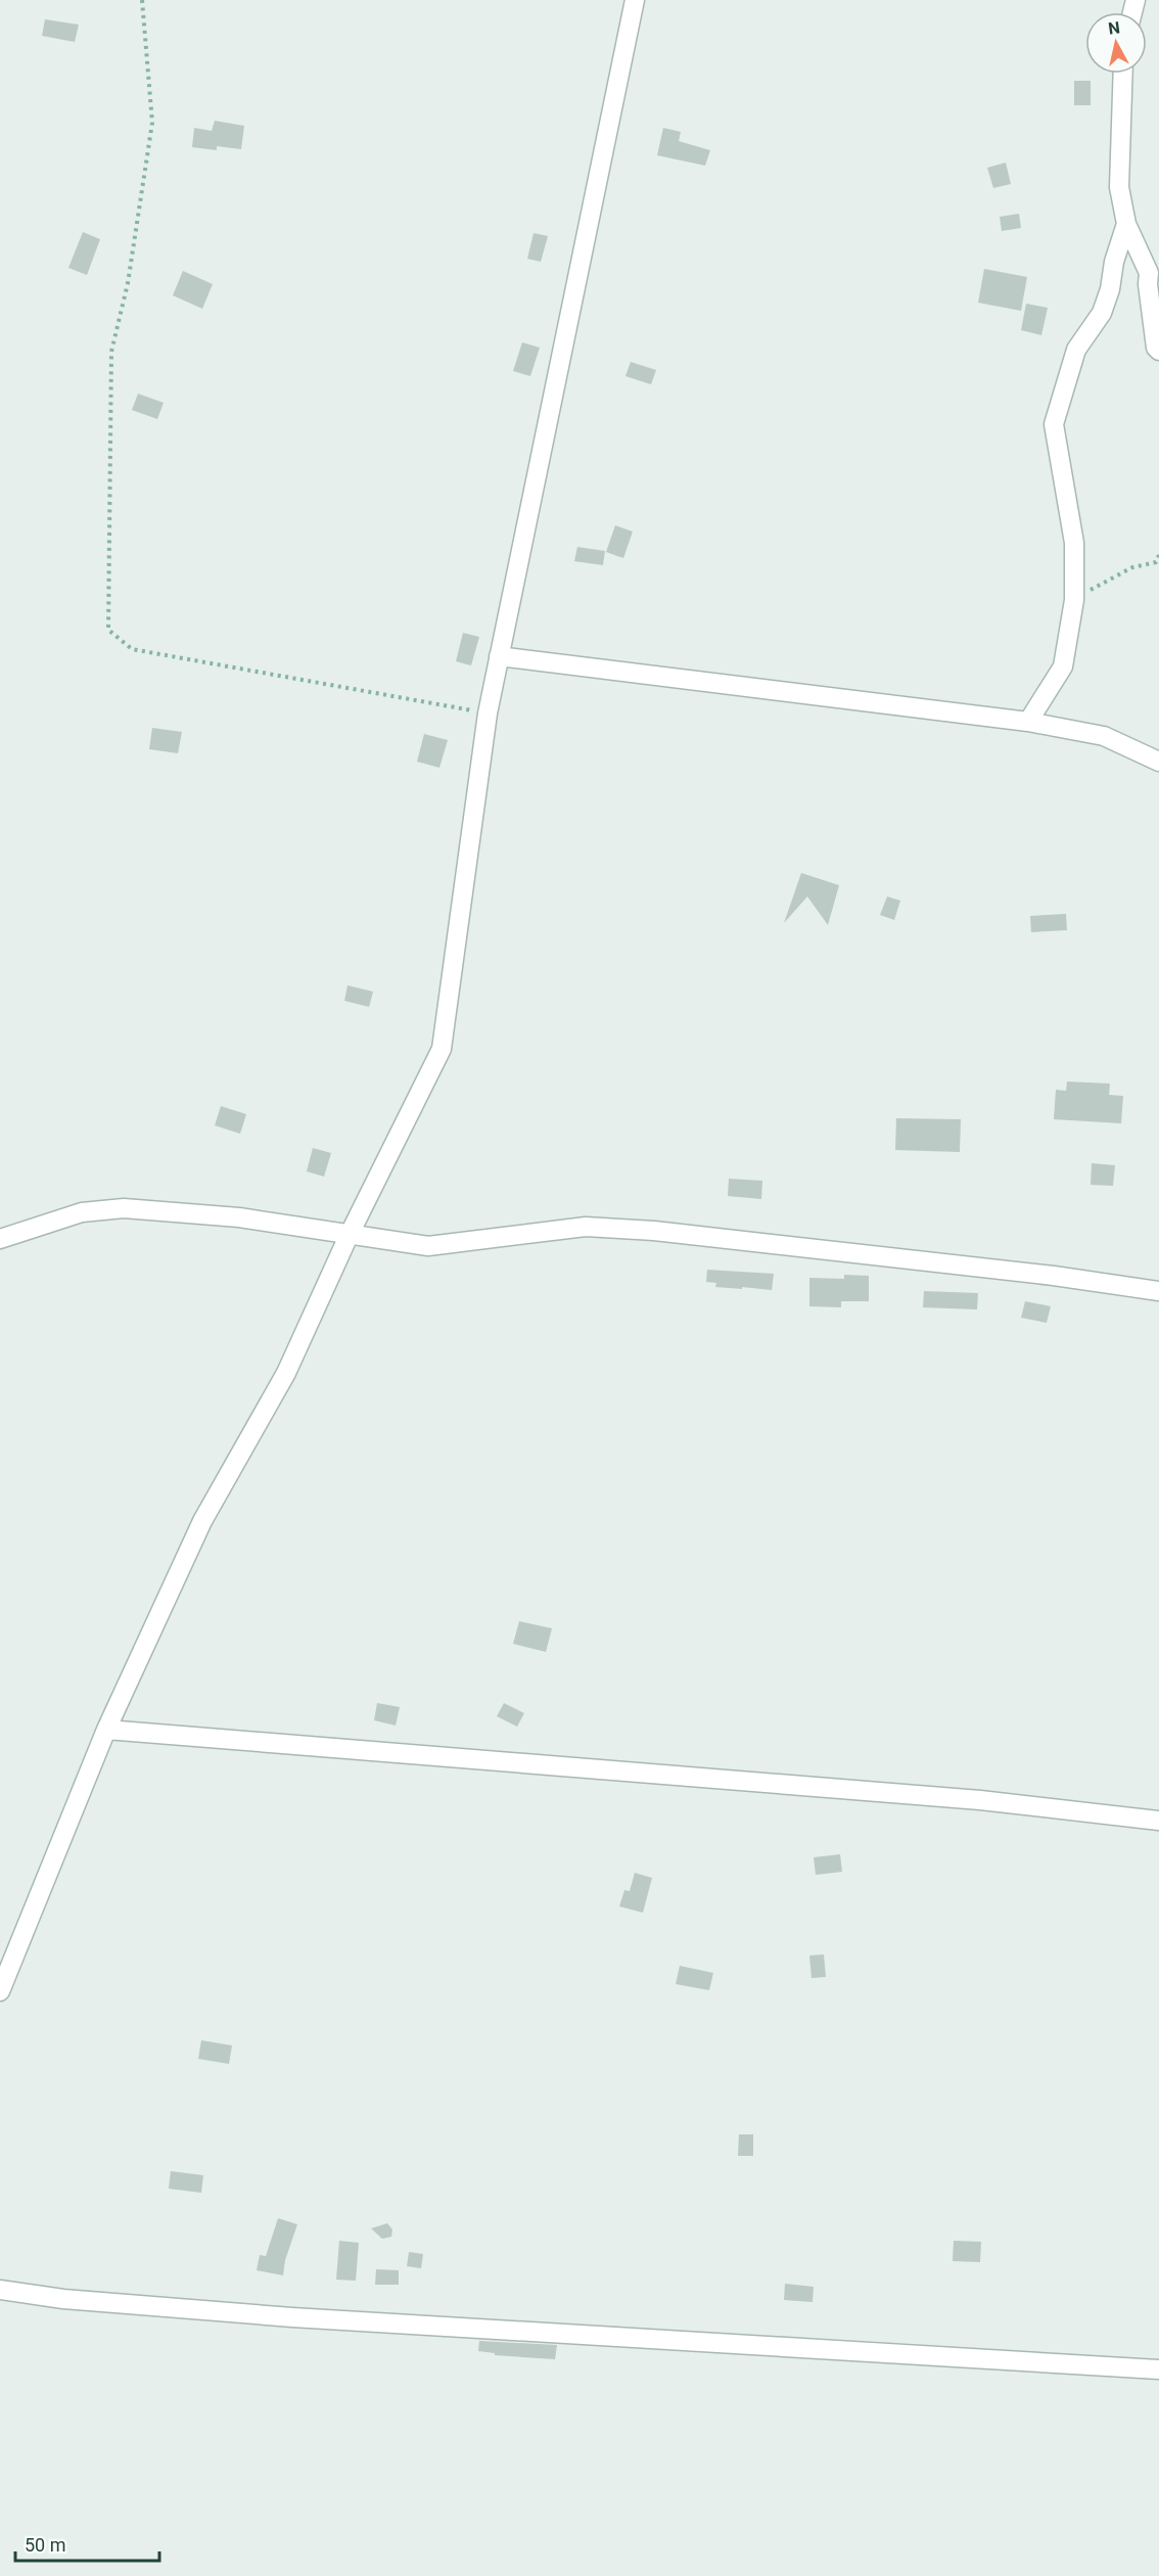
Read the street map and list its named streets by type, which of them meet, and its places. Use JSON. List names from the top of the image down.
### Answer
{
  "scale_bar": "50 m",
  "north": "top"
}
